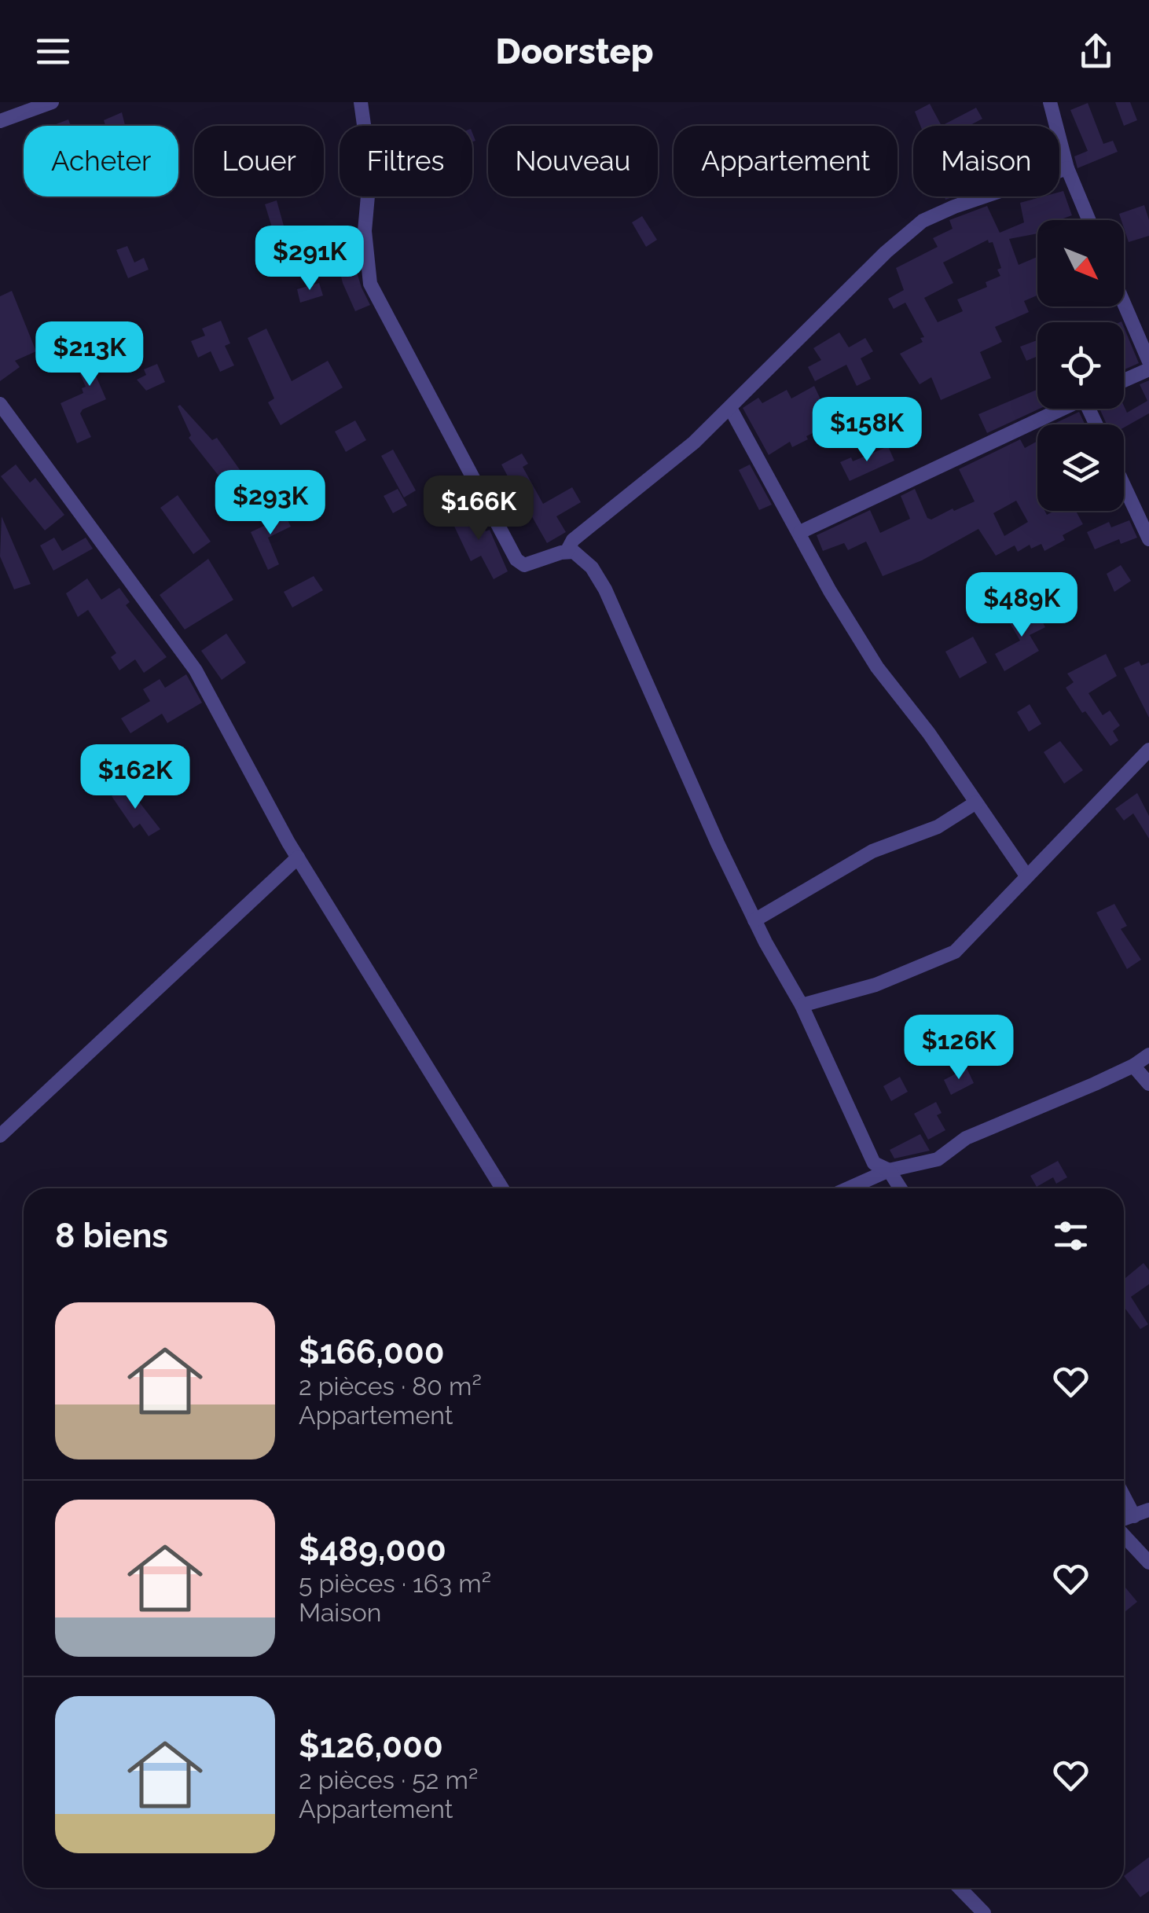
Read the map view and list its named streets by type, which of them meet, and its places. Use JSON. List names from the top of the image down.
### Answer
{
  "north": "bottom right",
  "page": {
    "header": "Doorstep",
    "chip": [
      "Acheter",
      "Louer",
      "Filtres",
      "Nouveau",
      "Appartement",
      "Maison"
    ],
    "price": [
      "$291K",
      "$213K",
      "$158K",
      "$293K",
      "$166K",
      "$489K",
      "$162K",
      "$126K"
    ],
    "heading": "8 biens",
    "list": [
      {
        "name": "$166,000",
        "note": "2 pièces · 80 m² · Appartement"
      },
      {
        "name": "$489,000",
        "note": "5 pièces · 163 m² · Maison"
      },
      {
        "name": "$126,000",
        "note": "2 pièces · 52 m² · Appartement"
      }
    ]
  }
}
